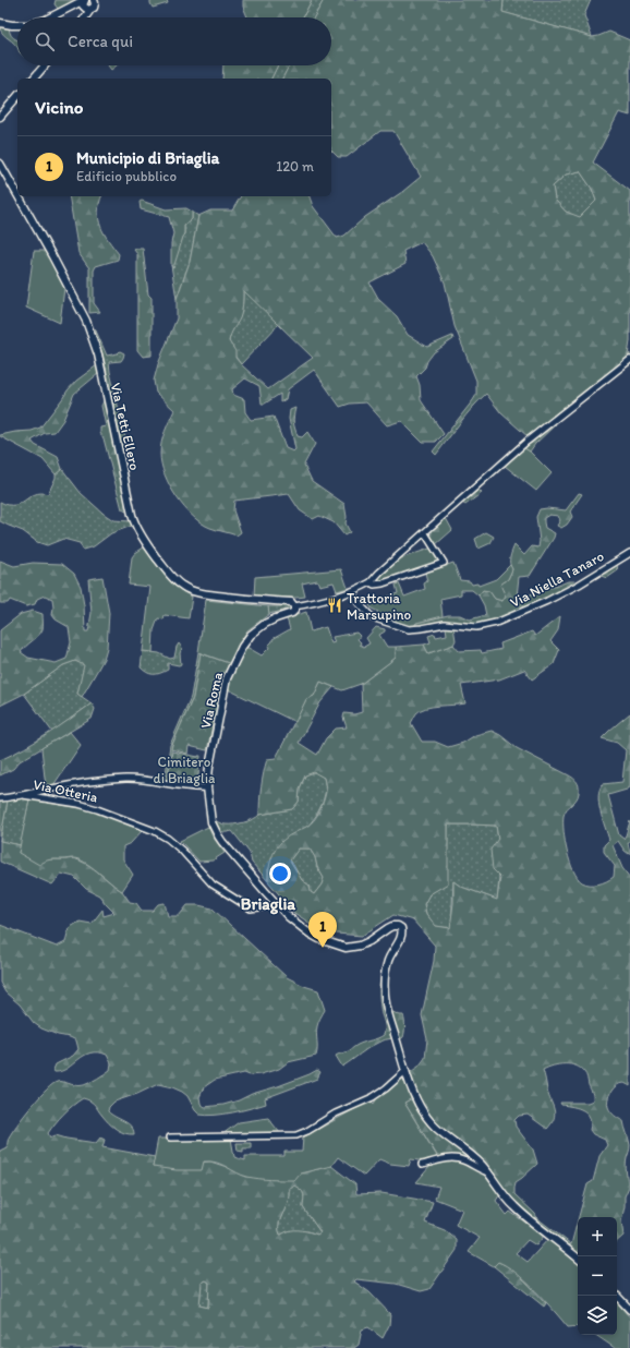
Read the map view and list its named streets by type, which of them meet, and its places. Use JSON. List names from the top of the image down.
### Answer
{
  "streets": {
    "main road": ["Via Tetti Ellero", "Via Roma"],
    "street": ["Via Niella Tanaro", "Via Otteria"]
  },
  "crossings": [
    ["Via Tetti Ellero", "Via Roma"],
    ["Via Niella Tanaro", "Via Roma"],
    ["Via Roma", "Via Otteria"]
  ],
  "districts": ["Briaglia"],
  "parks": ["Cimitero di Briaglia"],
  "places": {
    "restaurant": ["Trattoria Marsupino"]
  },
  "page": {
    "search": "Cerca qui",
    "heading": "Vicino",
    "list": [
      {
        "mark": "1",
        "name": "Municipio di Briaglia",
        "note": "Edificio pubblico",
        "value": "120 m"
      }
    ],
    "pins": "1",
    "map_buttons": ["+", "−"]
  }
}
